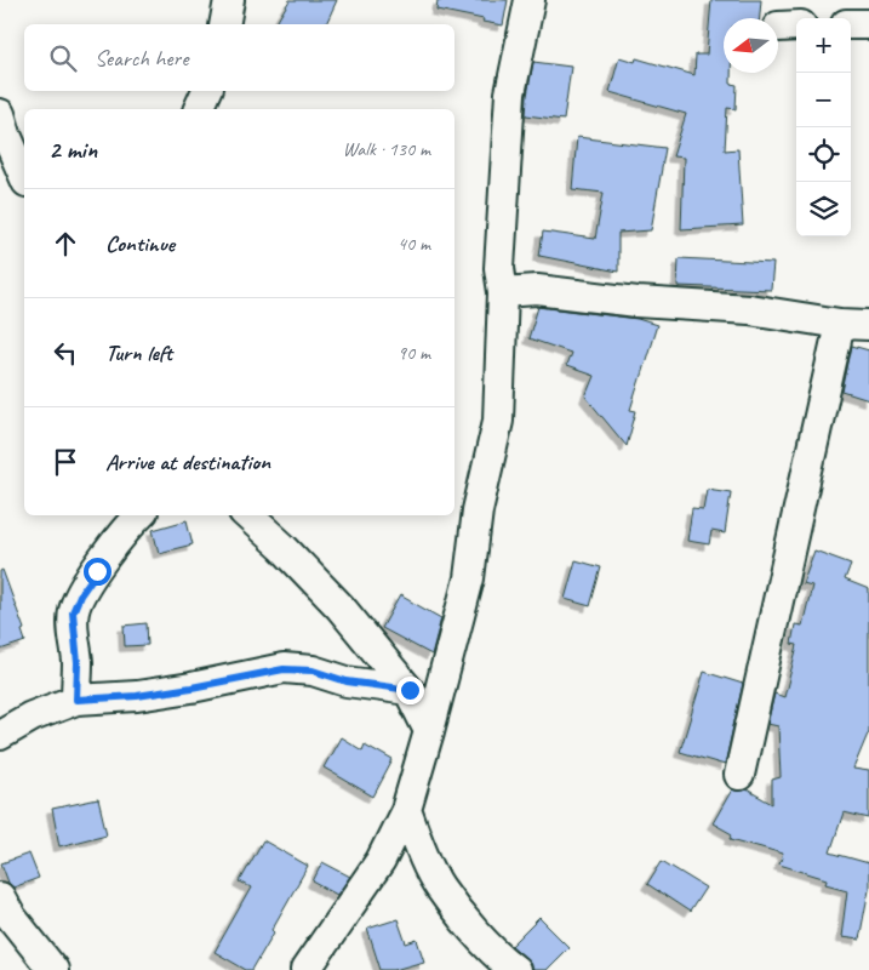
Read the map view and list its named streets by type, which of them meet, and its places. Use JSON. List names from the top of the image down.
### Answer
{
  "north": "left",
  "page": {
    "map_buttons": ["+", "−"],
    "search": "Search here",
    "heading": ["2 min", "Walk · 130 m"],
    "list": [
      ["Continue", "40 m"],
      ["Turn left", "90 m"],
      "Arrive at destination"
    ]
  }
}
